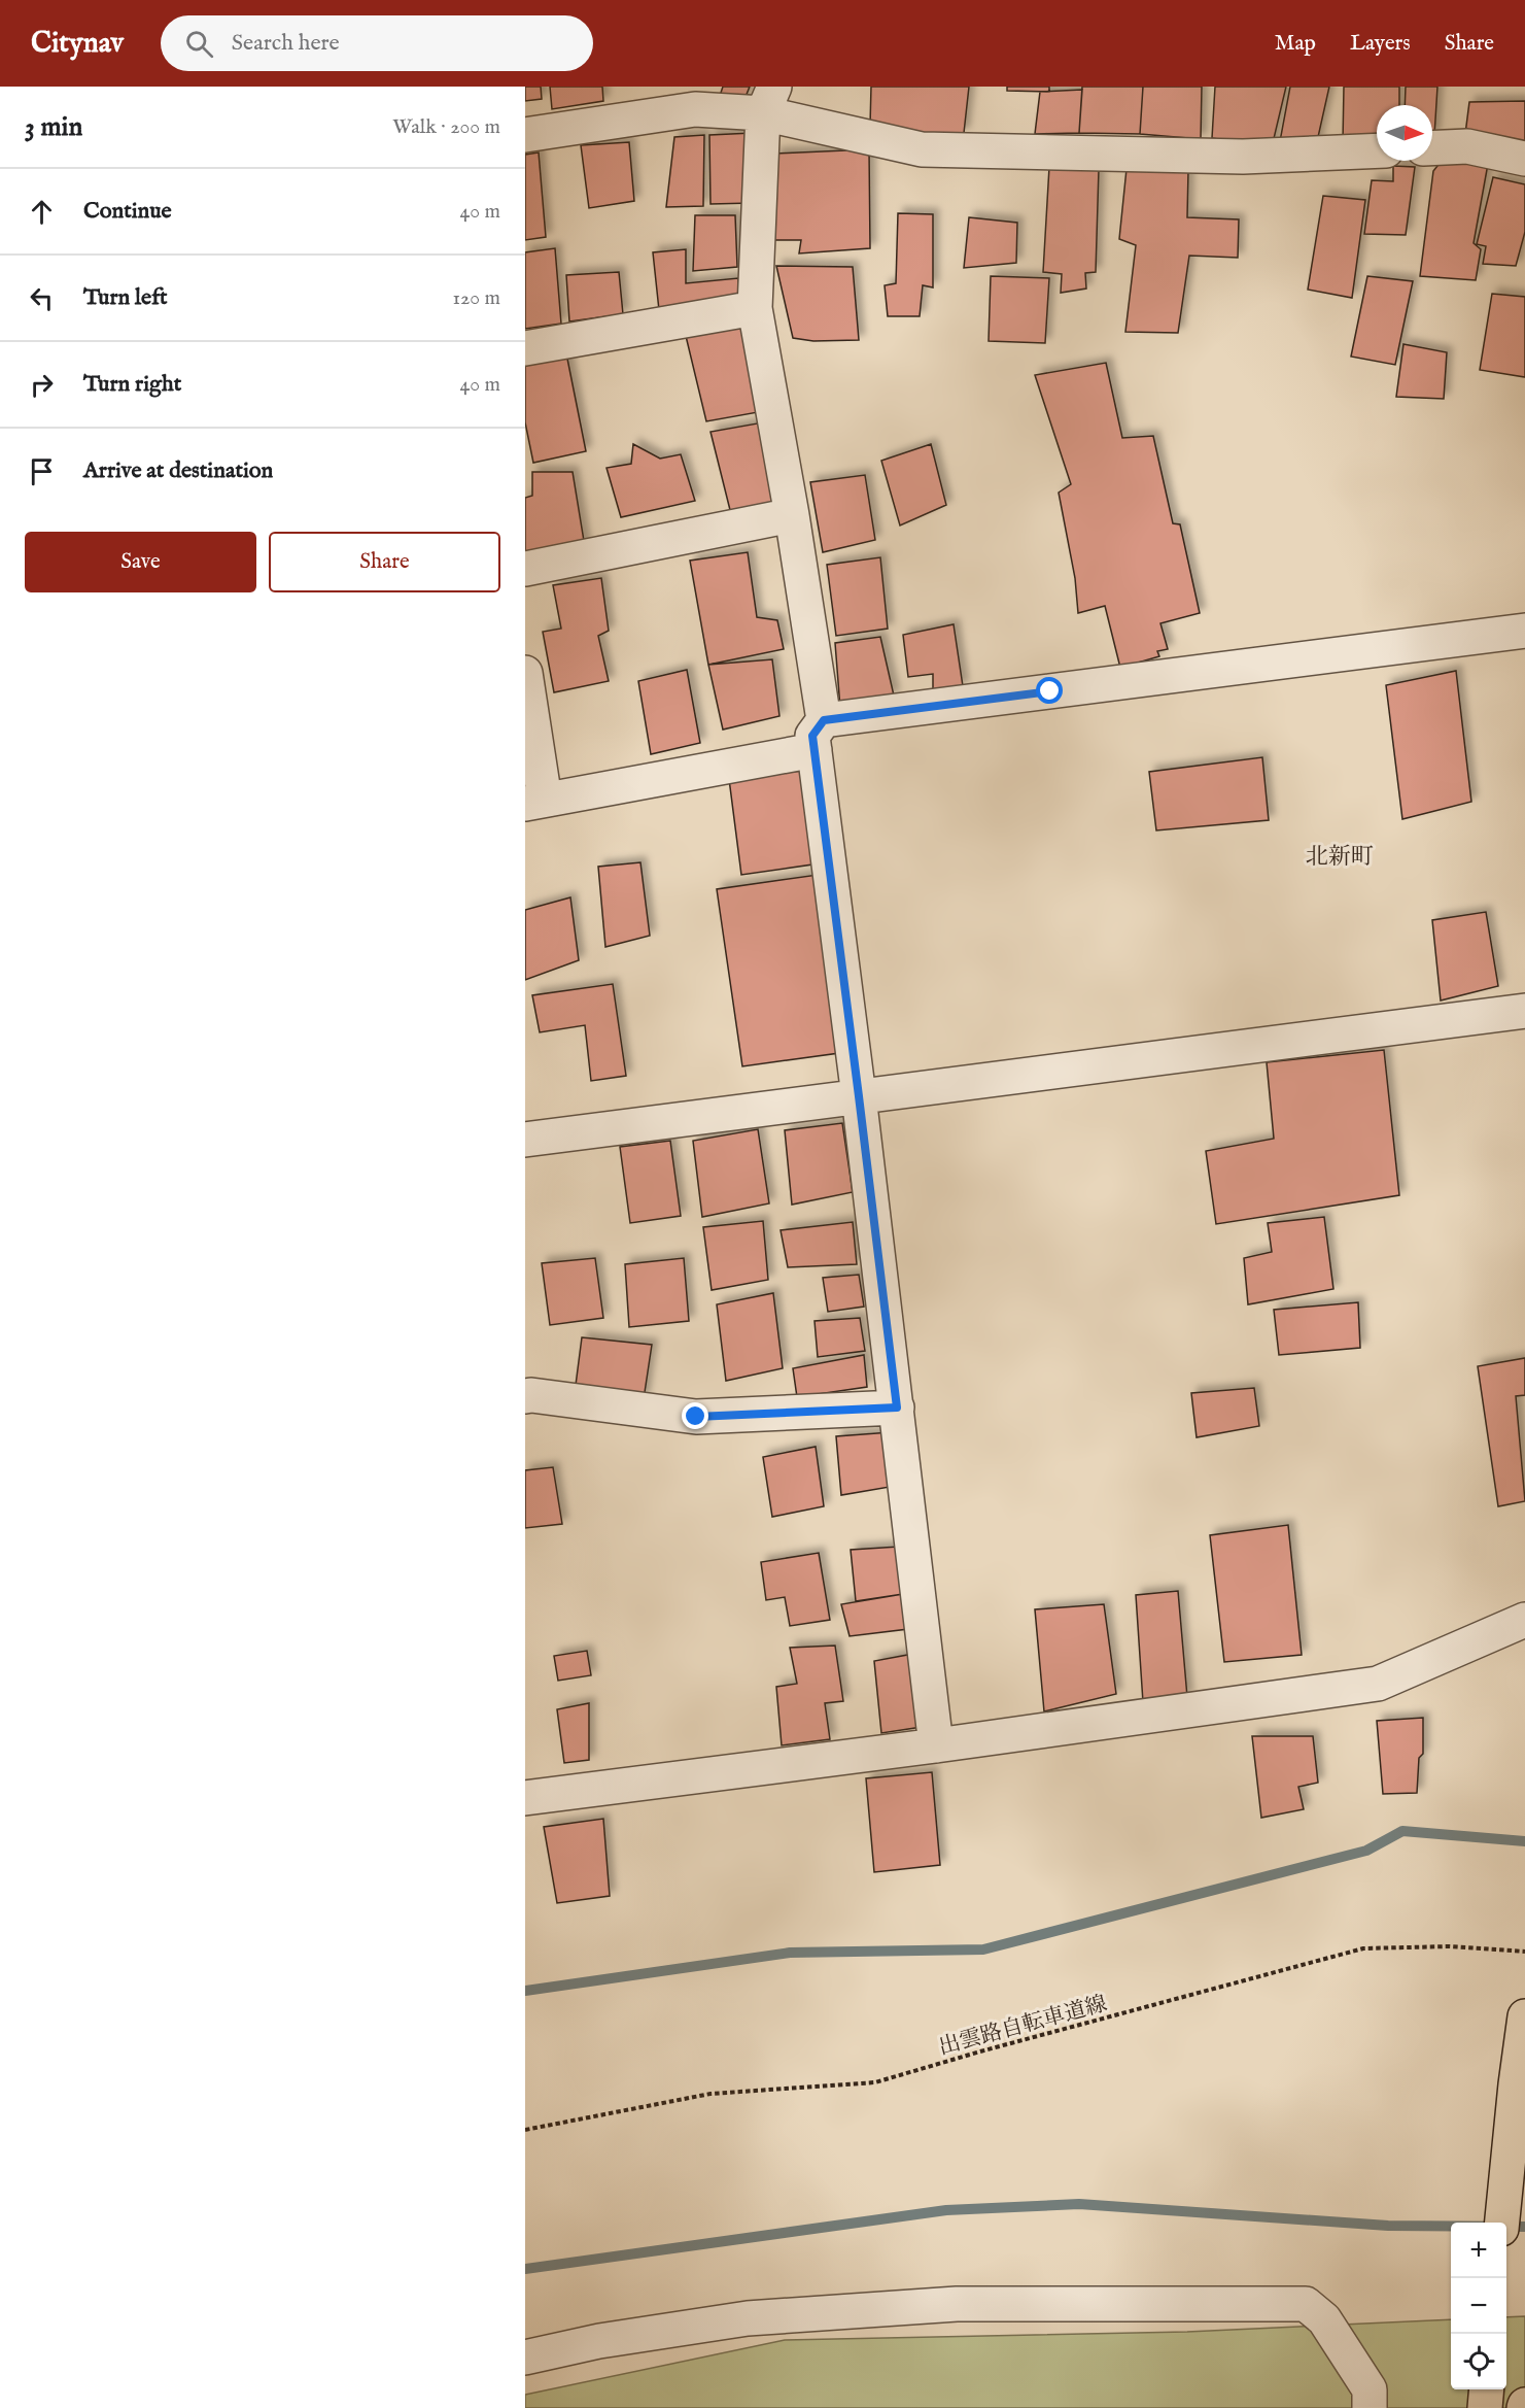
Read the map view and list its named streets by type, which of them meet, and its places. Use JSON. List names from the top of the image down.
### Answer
{
  "streets": {
    "path": ["出雲路自転車道線"]
  },
  "districts": ["北新町"],
  "north": "right",
  "page": {
    "header": "Citynav",
    "search": "Search here",
    "nav": ["Map", "Layers", "Share"],
    "heading": ["3 min", "Walk · 200 m"],
    "list": [
      ["Continue", "40 m"],
      ["Turn left", "120 m"],
      ["Turn right", "40 m"],
      "Arrive at destination"
    ],
    "buttons": ["Save", "Share"],
    "map_buttons": ["+", "−"]
  }
}
